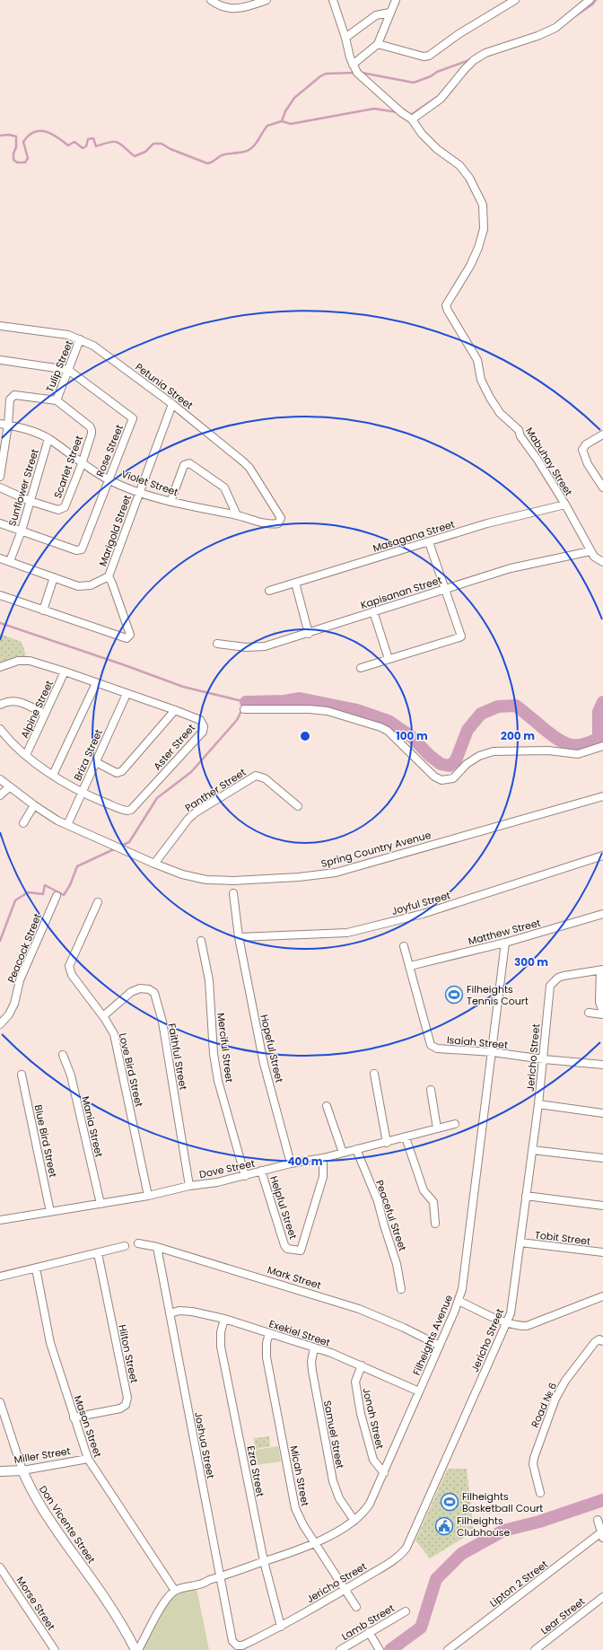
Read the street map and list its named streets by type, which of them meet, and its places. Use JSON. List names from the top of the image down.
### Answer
{
  "streets": {
    "street": [
      "Tulip Street",
      "Petunia Street",
      "Rose Street",
      "Mabuhay Street",
      "Scarlet Street",
      "Violet Street",
      "Sunflower Street",
      "Marigold Street",
      "Masagana Street",
      "Kapisanan Street",
      "Alpine Street",
      "Aster Street",
      "Briza Street",
      "Panther Street",
      "Spring Country Avenue",
      "Joyful Street",
      "Matthew Street",
      "Peacock Street",
      "Isaiah Street",
      "Merciful Street",
      "Hopeful Street",
      "Faithful Street",
      "Jericho Street",
      "Love Bird Street",
      "Mania Street",
      "Blue Bird Street",
      "Dove Street",
      "Helpful Street",
      "Peaceful Street",
      "Tobit Street",
      "Mark Street",
      "Exekiel Street",
      "Filheights Avenue",
      "Hilton Street",
      "Road № 6",
      "Jonah Street",
      "Mason Street",
      "Samuel Street",
      "Joshua Street",
      "Miller Street",
      "Ezra Street",
      "Micah Street",
      "Don Vicente Street",
      "Lipton 2 Street",
      "Morse Street",
      "Lear Street",
      "Lamb Street"
    ]
  },
  "crossings": [
    ["Tulip Street", "Petunia Street"],
    ["Tulip Street", "Rose Street"],
    ["Tulip Street", "Scarlet Street"],
    ["Petunia Street", "Violet Street"],
    ["Petunia Street", "Marigold Street"],
    ["Rose Street", "Violet Street"],
    ["Rose Street", "Sunflower Street"],
    ["Mabuhay Street", "Masagana Street"],
    ["Mabuhay Street", "Kapisanan Street"],
    ["Scarlet Street", "Violet Street"],
    ["Scarlet Street", "Sunflower Street"],
    ["Violet Street", "Sunflower Street"],
    ["Violet Street", "Marigold Street"],
    ["Sunflower Street", "Marigold Street"],
    ["Alpine Street", "Aster Street"],
    ["Aster Street", "Briza Street"],
    ["Briza Street", "Spring Country Avenue"],
    ["Panther Street", "Spring Country Avenue"],
    ["Joyful Street", "Hopeful Street"],
    ["Matthew Street", "Isaiah Street"],
    ["Matthew Street", "Filheights Avenue"],
    ["Isaiah Street", "Jericho Street"],
    ["Isaiah Street", "Filheights Avenue"],
    ["Merciful Street", "Dove Street"],
    ["Hopeful Street", "Dove Street"],
    ["Faithful Street", "Love Bird Street"],
    ["Faithful Street", "Dove Street"],
    ["Jericho Street", "Tobit Street"],
    ["Jericho Street", "Joshua Street"],
    ["Jericho Street", "Ezra Street"],
    ["Jericho Street", "Micah Street"],
    ["Love Bird Street", "Dove Street"],
    ["Mania Street", "Dove Street"],
    ["Blue Bird Street", "Dove Street"],
    ["Dove Street", "Helpful Street"],
    ["Dove Street", "Peaceful Street"],
    ["Mark Street", "Filheights Avenue"],
    ["Mark Street", "Joshua Street"],
    ["Exekiel Street", "Filheights Avenue"],
    ["Exekiel Street", "Jonah Street"],
    ["Exekiel Street", "Samuel Street"],
    ["Exekiel Street", "Joshua Street"],
    ["Exekiel Street", "Ezra Street"],
    ["Exekiel Street", "Micah Street"],
    ["Filheights Avenue", "Jonah Street"],
    ["Filheights Avenue", "Mason Street"],
    ["Filheights Avenue", "Samuel Street"],
    ["Filheights Avenue", "Joshua Street"],
    ["Filheights Avenue", "Ezra Street"],
    ["Filheights Avenue", "Micah Street"],
    ["Hilton Street", "Mason Street"],
    ["Mason Street", "Miller Street"],
    ["Miller Street", "Don Vicente Street"]
  ],
  "places": {
    "sports": ["Filheights Tennis Court", "Filheights Basketball Court"],
    "public building": ["Filheights Clubhouse"]
  },
  "rings": [
    "100 m",
    "200 m",
    "300 m",
    "400 m"
  ]
}
